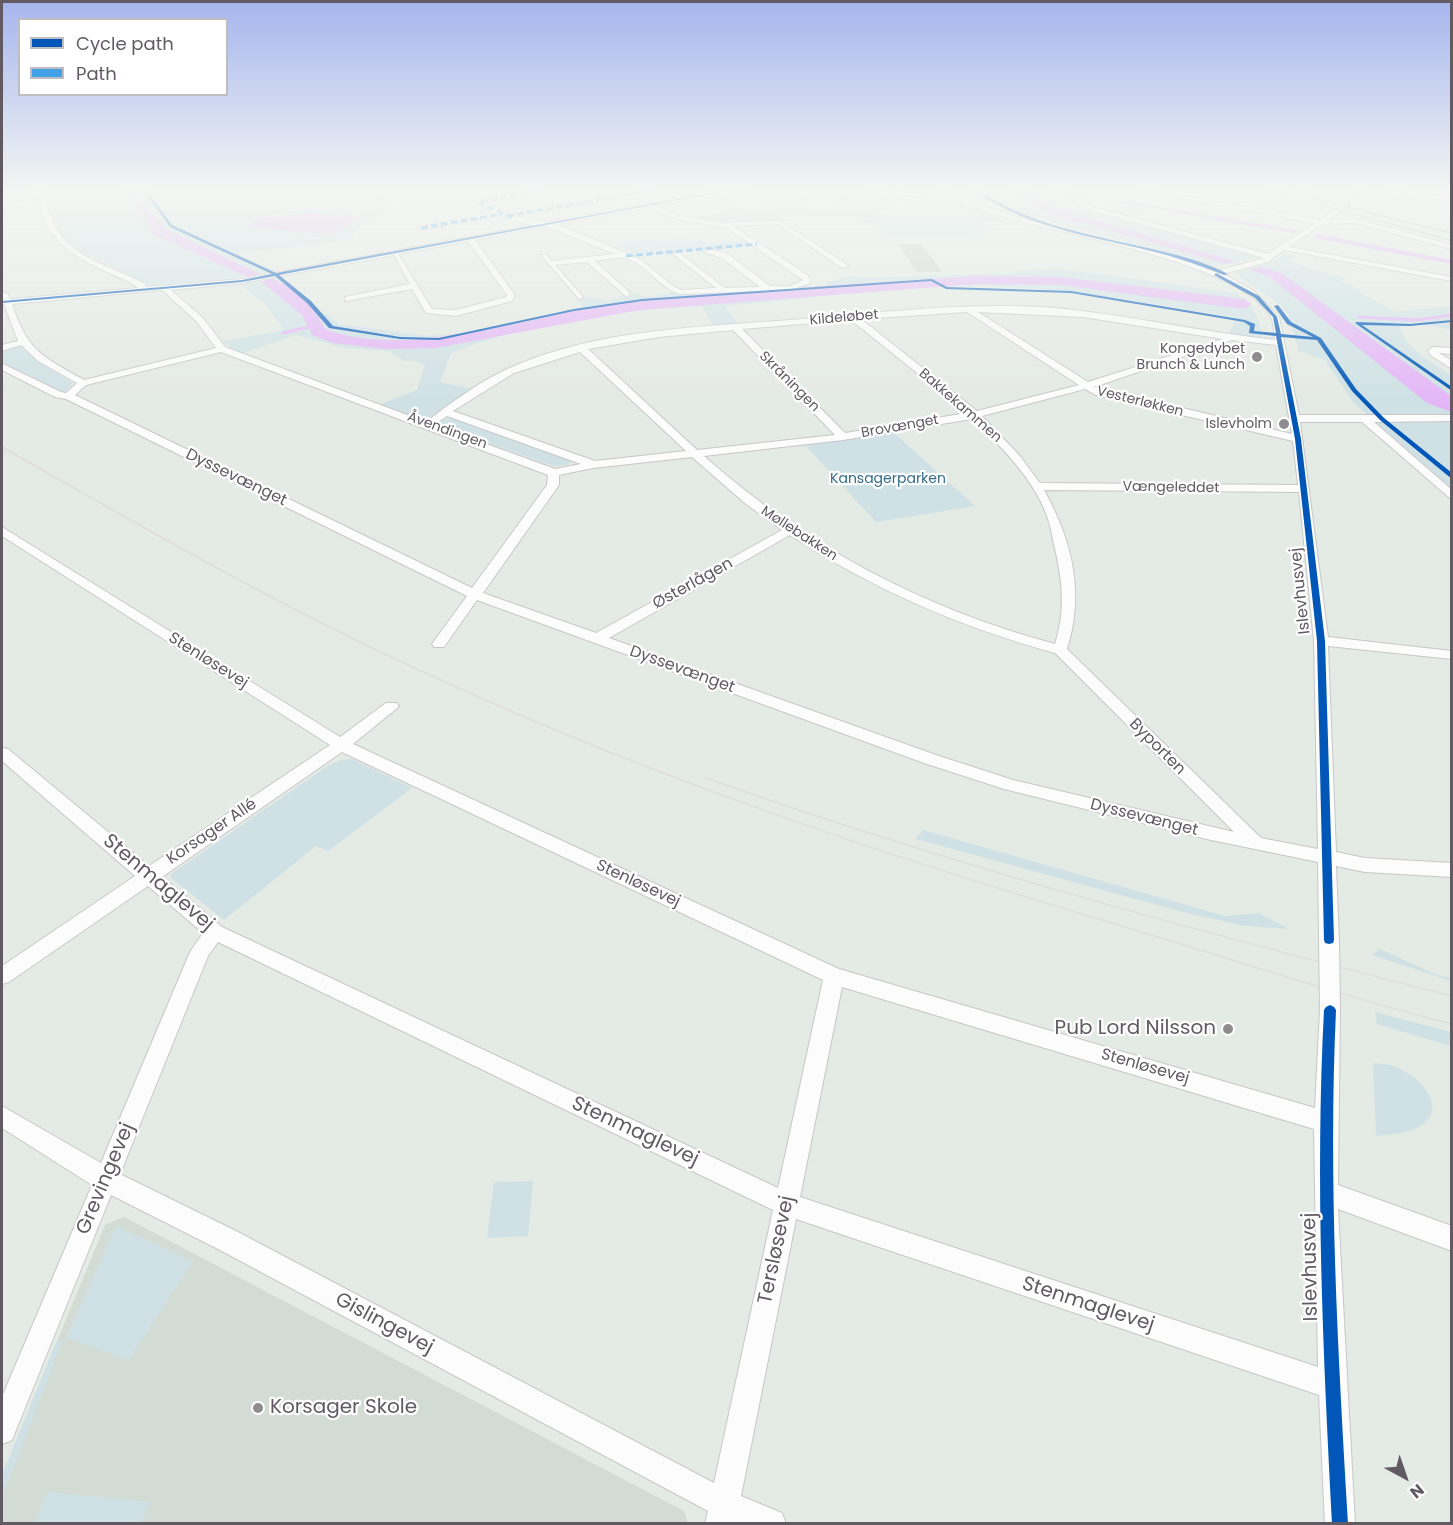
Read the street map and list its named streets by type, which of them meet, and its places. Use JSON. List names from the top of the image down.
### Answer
{
  "streets": {
    "street": [
      "Kildeløbet",
      "Skråningen",
      "Vesterløkken",
      "Bakkekammen",
      "Brovænget",
      "Åvendingen",
      "Dyssevænget",
      "Vængeleddet",
      "Møllebakken",
      "Østerlågen",
      "Islevhusvej",
      "Stenløsevej",
      "Byporten",
      "Korsager Allé",
      "Stenmaglevej",
      "Grevingevej",
      "Tersløsevej",
      "Gislingevej"
    ]
  },
  "crossings": [
    ["Kildeløbet", "Skråningen"],
    ["Kildeløbet", "Vesterløkken"],
    ["Kildeløbet", "Bakkekammen"],
    ["Kildeløbet", "Brovænget"],
    ["Kildeløbet", "Åvendingen"],
    ["Kildeløbet", "Møllebakken"],
    ["Kildeløbet", "Islevhusvej"],
    ["Skråningen", "Brovænget"],
    ["Vesterløkken", "Brovænget"],
    ["Vesterløkken", "Islevhusvej"],
    ["Bakkekammen", "Brovænget"],
    ["Bakkekammen", "Vængeleddet"],
    ["Bakkekammen", "Møllebakken"],
    ["Bakkekammen", "Byporten"],
    ["Brovænget", "Åvendingen"],
    ["Brovænget", "Møllebakken"],
    ["Dyssevænget", "Østerlågen"],
    ["Dyssevænget", "Islevhusvej"],
    ["Dyssevænget", "Byporten"],
    ["Vængeleddet", "Islevhusvej"],
    ["Møllebakken", "Østerlågen"],
    ["Møllebakken", "Byporten"],
    ["Islevhusvej", "Stenløsevej"],
    ["Islevhusvej", "Stenmaglevej"],
    ["Stenløsevej", "Korsager Allé"],
    ["Stenløsevej", "Tersløsevej"],
    ["Korsager Allé", "Stenmaglevej"],
    ["Stenmaglevej", "Grevingevej"],
    ["Stenmaglevej", "Tersløsevej"],
    ["Grevingevej", "Gislingevej"],
    ["Tersløsevej", "Gislingevej"]
  ],
  "parks": ["Kansagerparken"],
  "places": [
    "Kongedybet Brunch & Lunch",
    "Islevholm",
    "Pub Lord Nilsson",
    "Korsager Skole"
  ],
  "legend": ["Cycle path", "Path"],
  "north": "bottom right"
}
